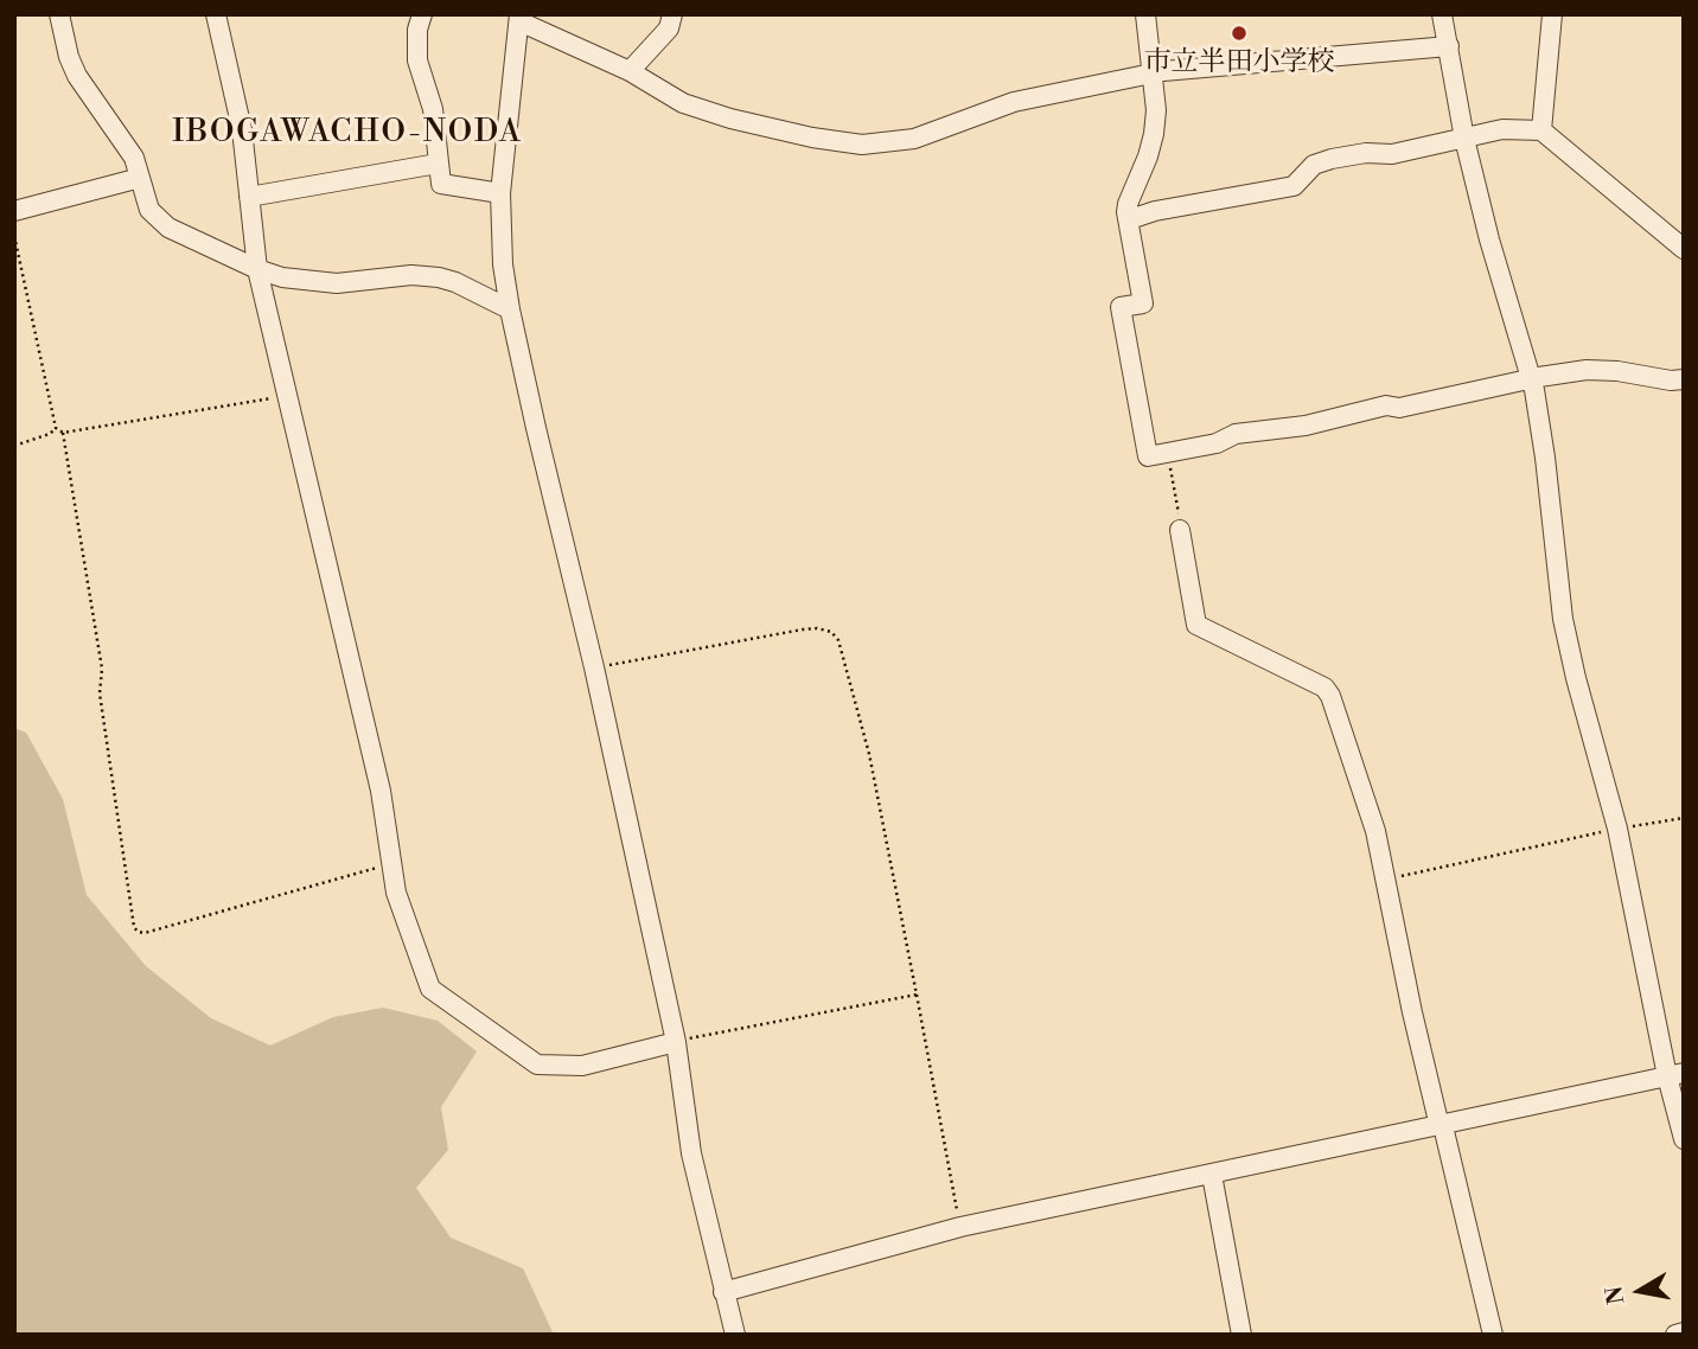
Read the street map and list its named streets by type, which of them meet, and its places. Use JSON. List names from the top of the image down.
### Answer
{
  "districts": ["IBOGAWACHO-NODA"],
  "places": ["市立半田小学校"],
  "north": "left"
}
